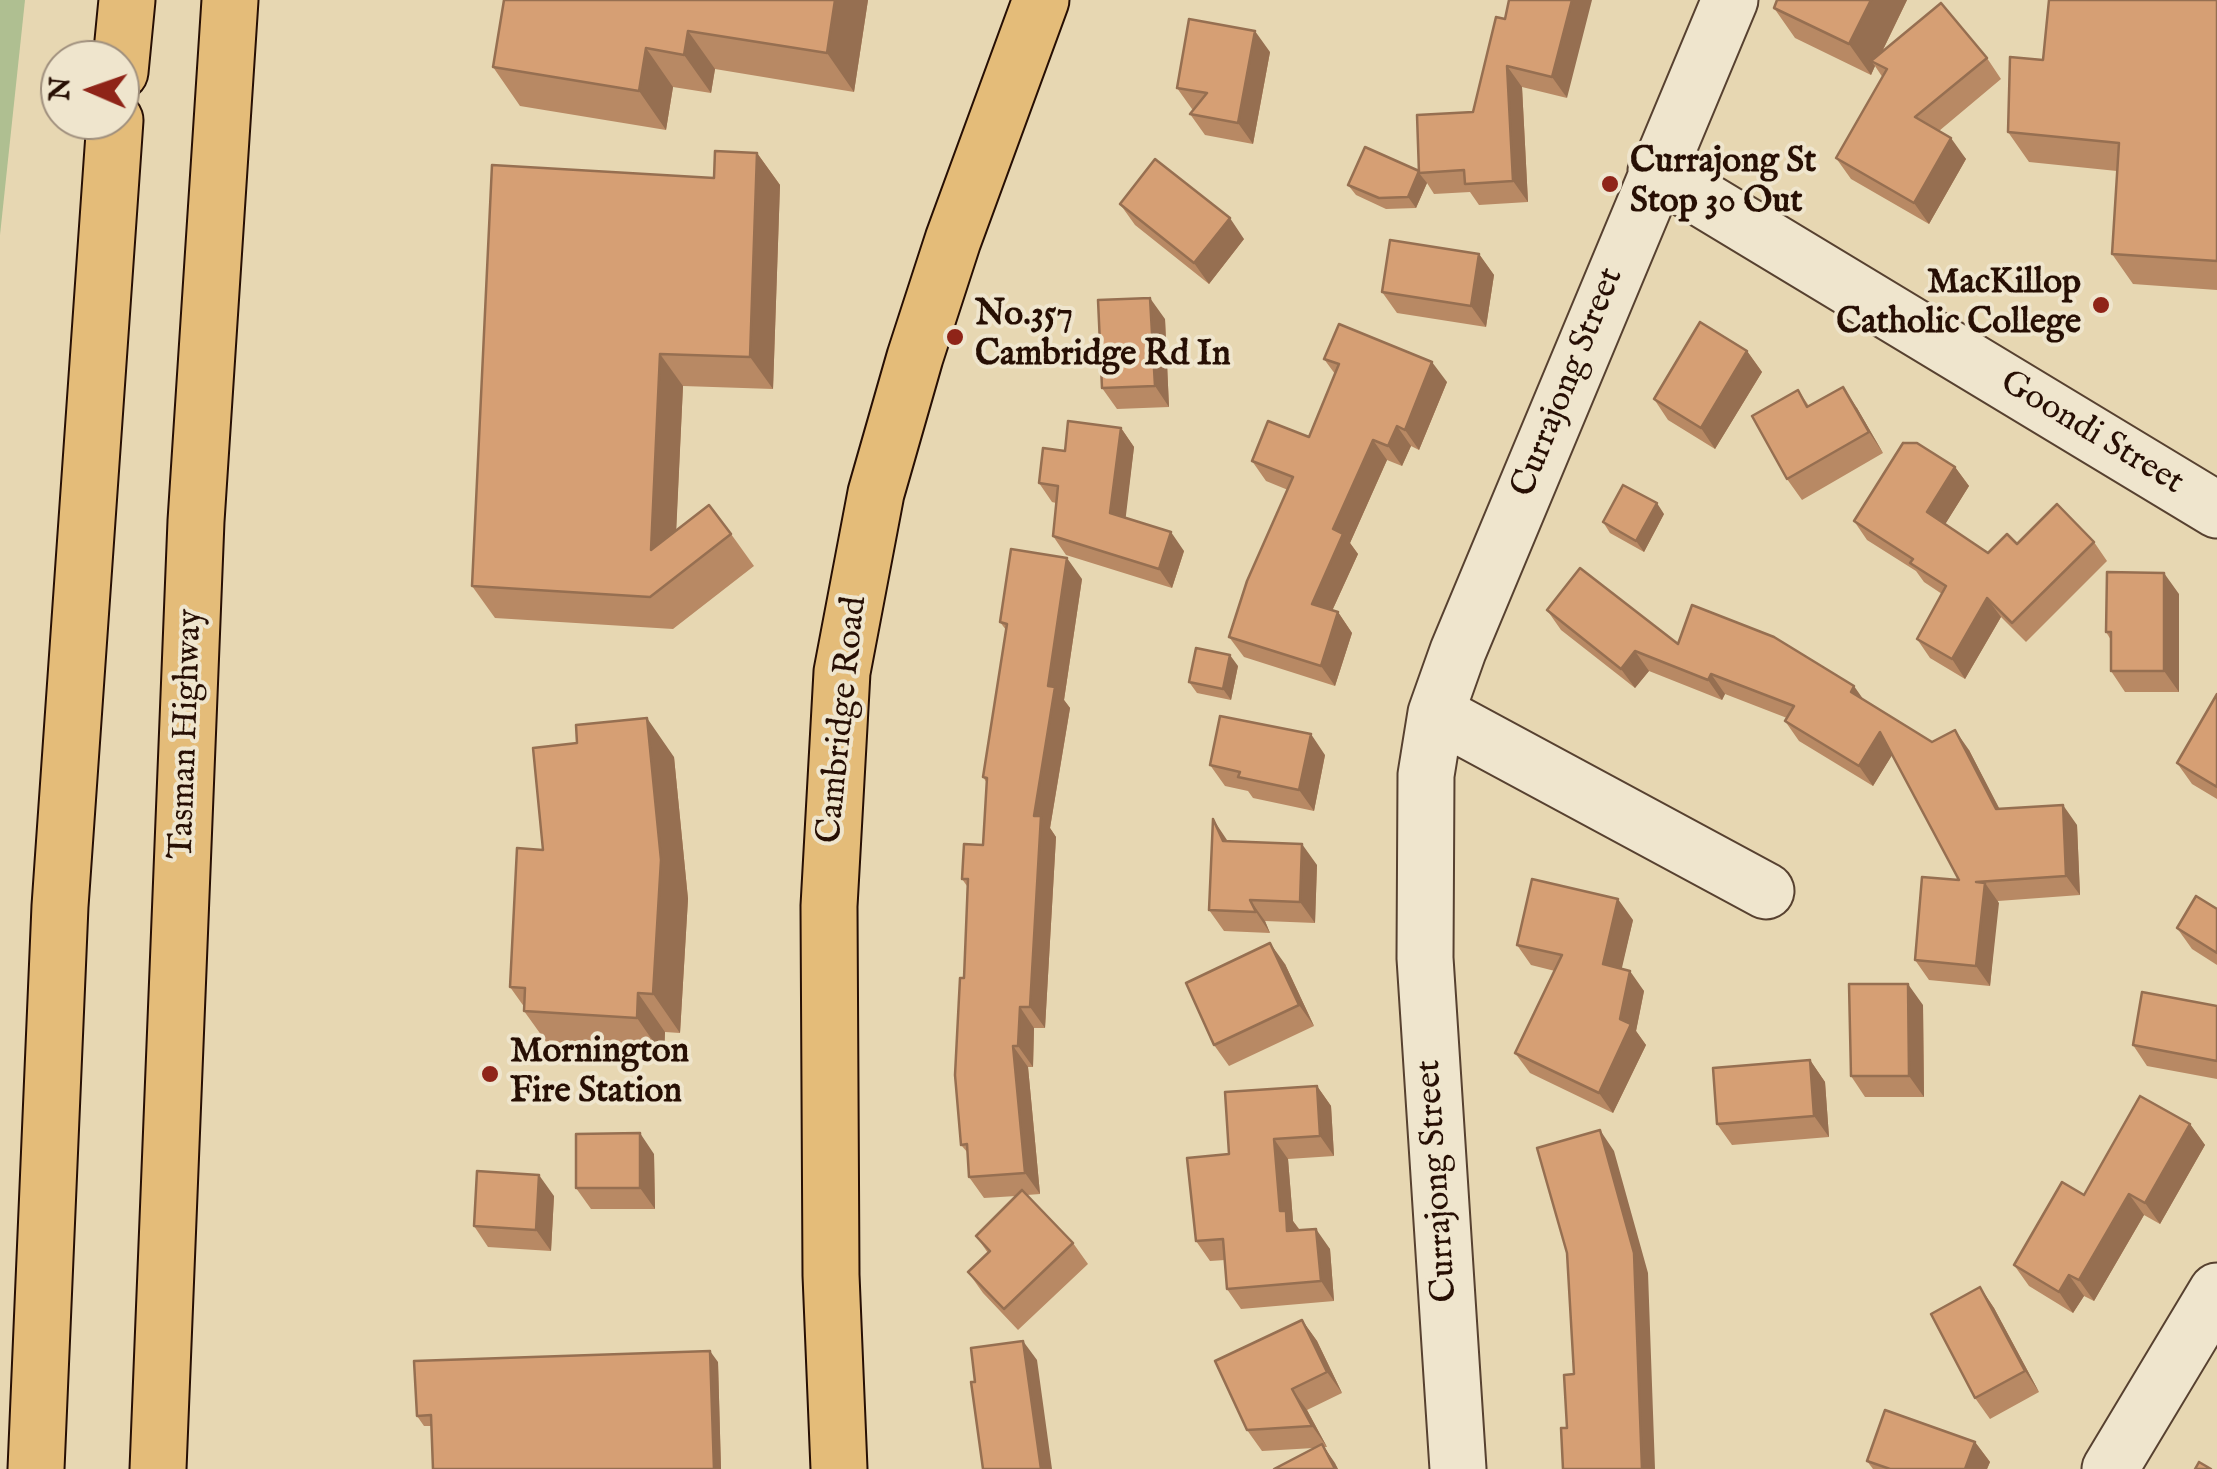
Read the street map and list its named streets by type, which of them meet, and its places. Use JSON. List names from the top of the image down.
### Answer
{
  "streets": {
    "main road": ["Cambridge Road", "Tasman Highway"],
    "street": ["Currajong Street", "Goondi Street"]
  },
  "crossings": [
    ["Currajong Street", "Goondi Street"]
  ],
  "places": [
    "Currajong St Stop 30 Out",
    "MacKillop Catholic College",
    "No.357 Cambridge Rd In",
    "Mornington Fire Station"
  ],
  "north": "left"
}
